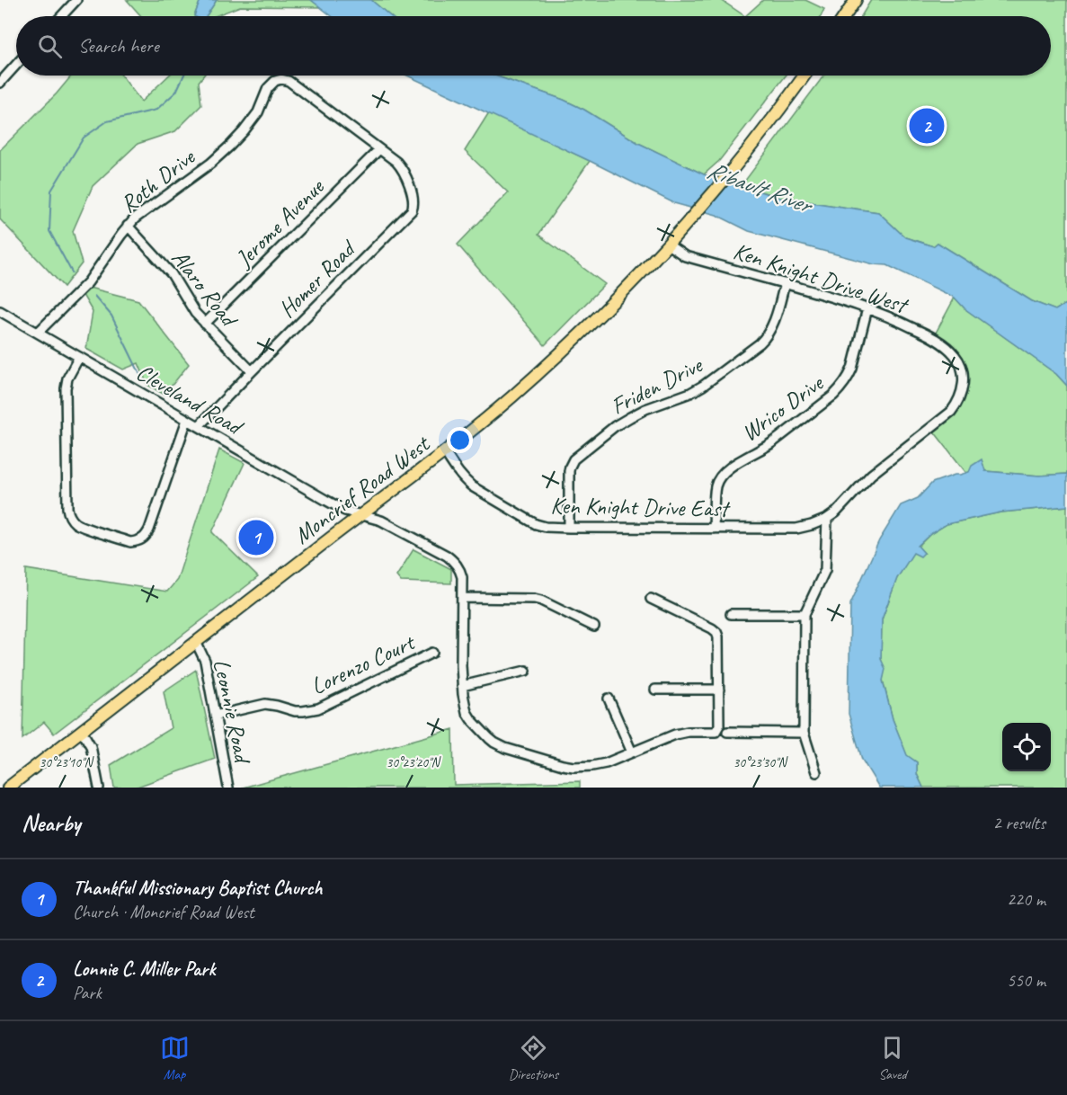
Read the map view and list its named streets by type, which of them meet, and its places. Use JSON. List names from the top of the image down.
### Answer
{
  "streets": {
    "main road": ["Moncrief Road West"],
    "street": [
      "Roth Drive",
      "Jerome Avenue",
      "Ken Knight Drive West",
      "Homer Road",
      "Alaro Road",
      "Friden Drive",
      "Cleveland Road",
      "Wrico Drive",
      "Ken Knight Drive East",
      "Lorenzo Court",
      "Leonnie Road"
    ]
  },
  "crossings": [
    ["Roth Drive", "Jerome Avenue"],
    ["Roth Drive", "Homer Road"],
    ["Roth Drive", "Alaro Road"],
    ["Roth Drive", "Cleveland Road"],
    ["Jerome Avenue", "Homer Road"],
    ["Jerome Avenue", "Alaro Road"],
    ["Ken Knight Drive West", "Friden Drive"],
    ["Ken Knight Drive West", "Wrico Drive"],
    ["Ken Knight Drive West", "Moncrief Road West"],
    ["Ken Knight Drive West", "Ken Knight Drive East"],
    ["Homer Road", "Alaro Road"],
    ["Homer Road", "Cleveland Road"],
    ["Friden Drive", "Ken Knight Drive East"],
    ["Cleveland Road", "Moncrief Road West"],
    ["Wrico Drive", "Ken Knight Drive East"],
    ["Moncrief Road West", "Ken Knight Drive East"],
    ["Moncrief Road West", "Leonnie Road"],
    ["Lorenzo Court", "Leonnie Road"]
  ],
  "water": ["Ribault River"],
  "page": {
    "search": "Search here",
    "pins": ["2", "1"],
    "heading": ["Nearby", "2 results"],
    "list": [
      {
        "mark": "1",
        "name": "Thankful Missionary Baptist Church",
        "note": "Church · Moncrief Road West",
        "value": "220 m"
      },
      {
        "mark": "2",
        "name": "Lonnie C. Miller Park",
        "note": "Park",
        "value": "550 m"
      }
    ],
    "nav": ["Map", "Directions", "Saved"]
  },
  "coordinates": ["30°23'20\"N", "30°23'30\"N", "30°23'10\"N"]
}
